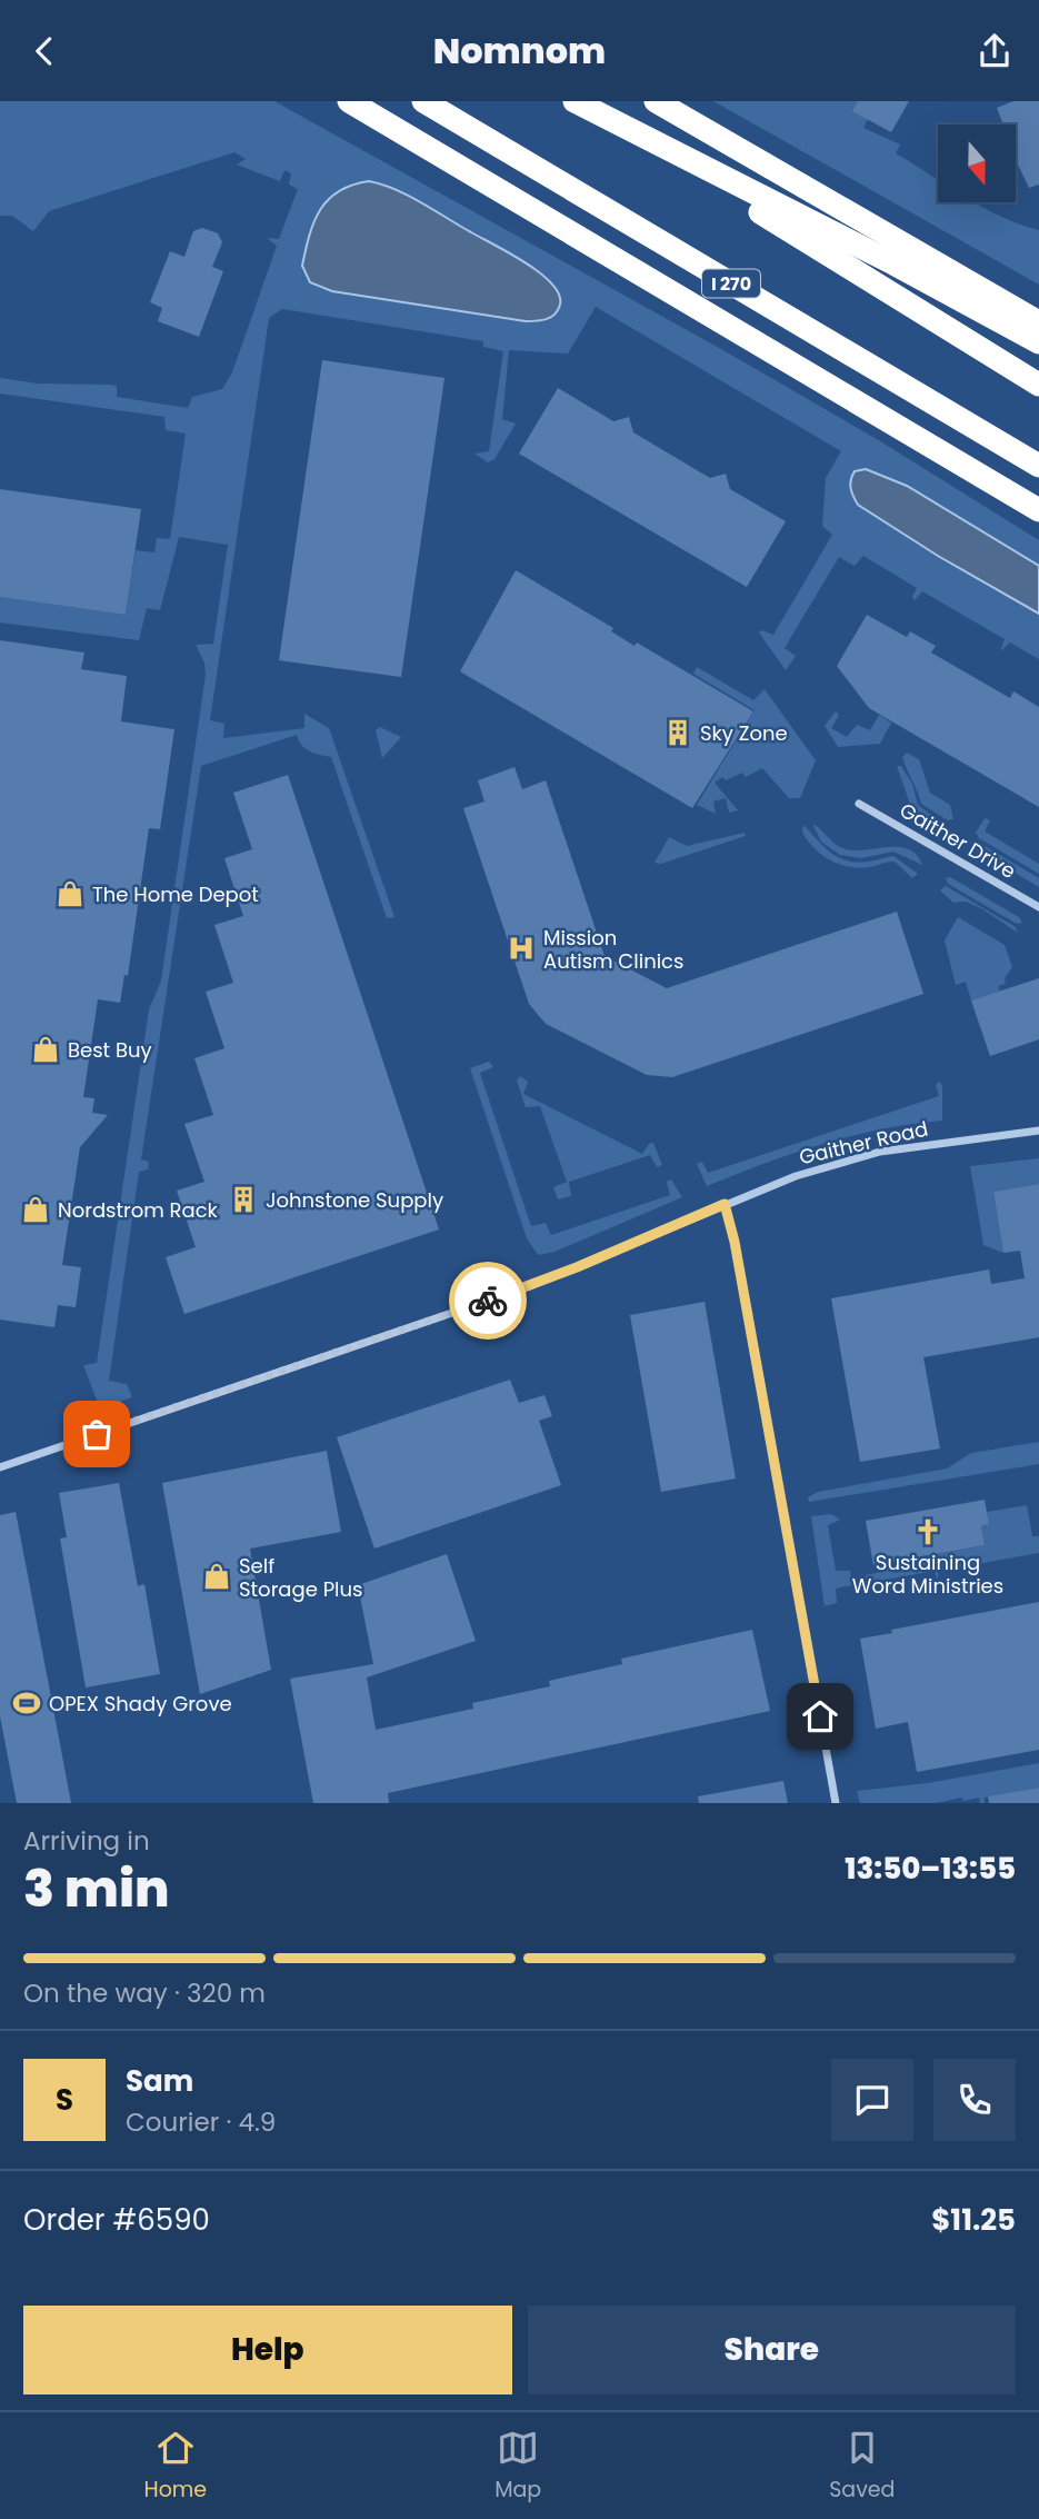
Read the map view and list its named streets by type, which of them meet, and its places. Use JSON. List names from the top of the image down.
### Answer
{
  "streets": {
    "highway": ["I 270"],
    "street": ["Gaither Drive", "Gaither Road"]
  },
  "places": {
    "building": ["Sky Zone", "Johnstone Supply"],
    "shop": [
      "The Home Depot",
      "Best Buy",
      "Nordstrom Rack",
      "Self Storage Plus"
    ],
    "hospital": ["Mission Autism Clinics"],
    "church": ["Sustaining Word Ministries"],
    "sports": ["OPEX Shady Grove"]
  },
  "north": "bottom",
  "page": {
    "header": "Nomnom",
    "heading": ["3 min", "Arriving in", "13:50–13:55"],
    "panel": [
      "Sam",
      "Courier · 4.9",
      "Order #6590",
      "$11.25"
    ],
    "bar": "On the way · 320 m",
    "round": "S",
    "buttons": ["Help", "Share"],
    "tabs": ["Home", "Map", "Saved"]
  }
}
